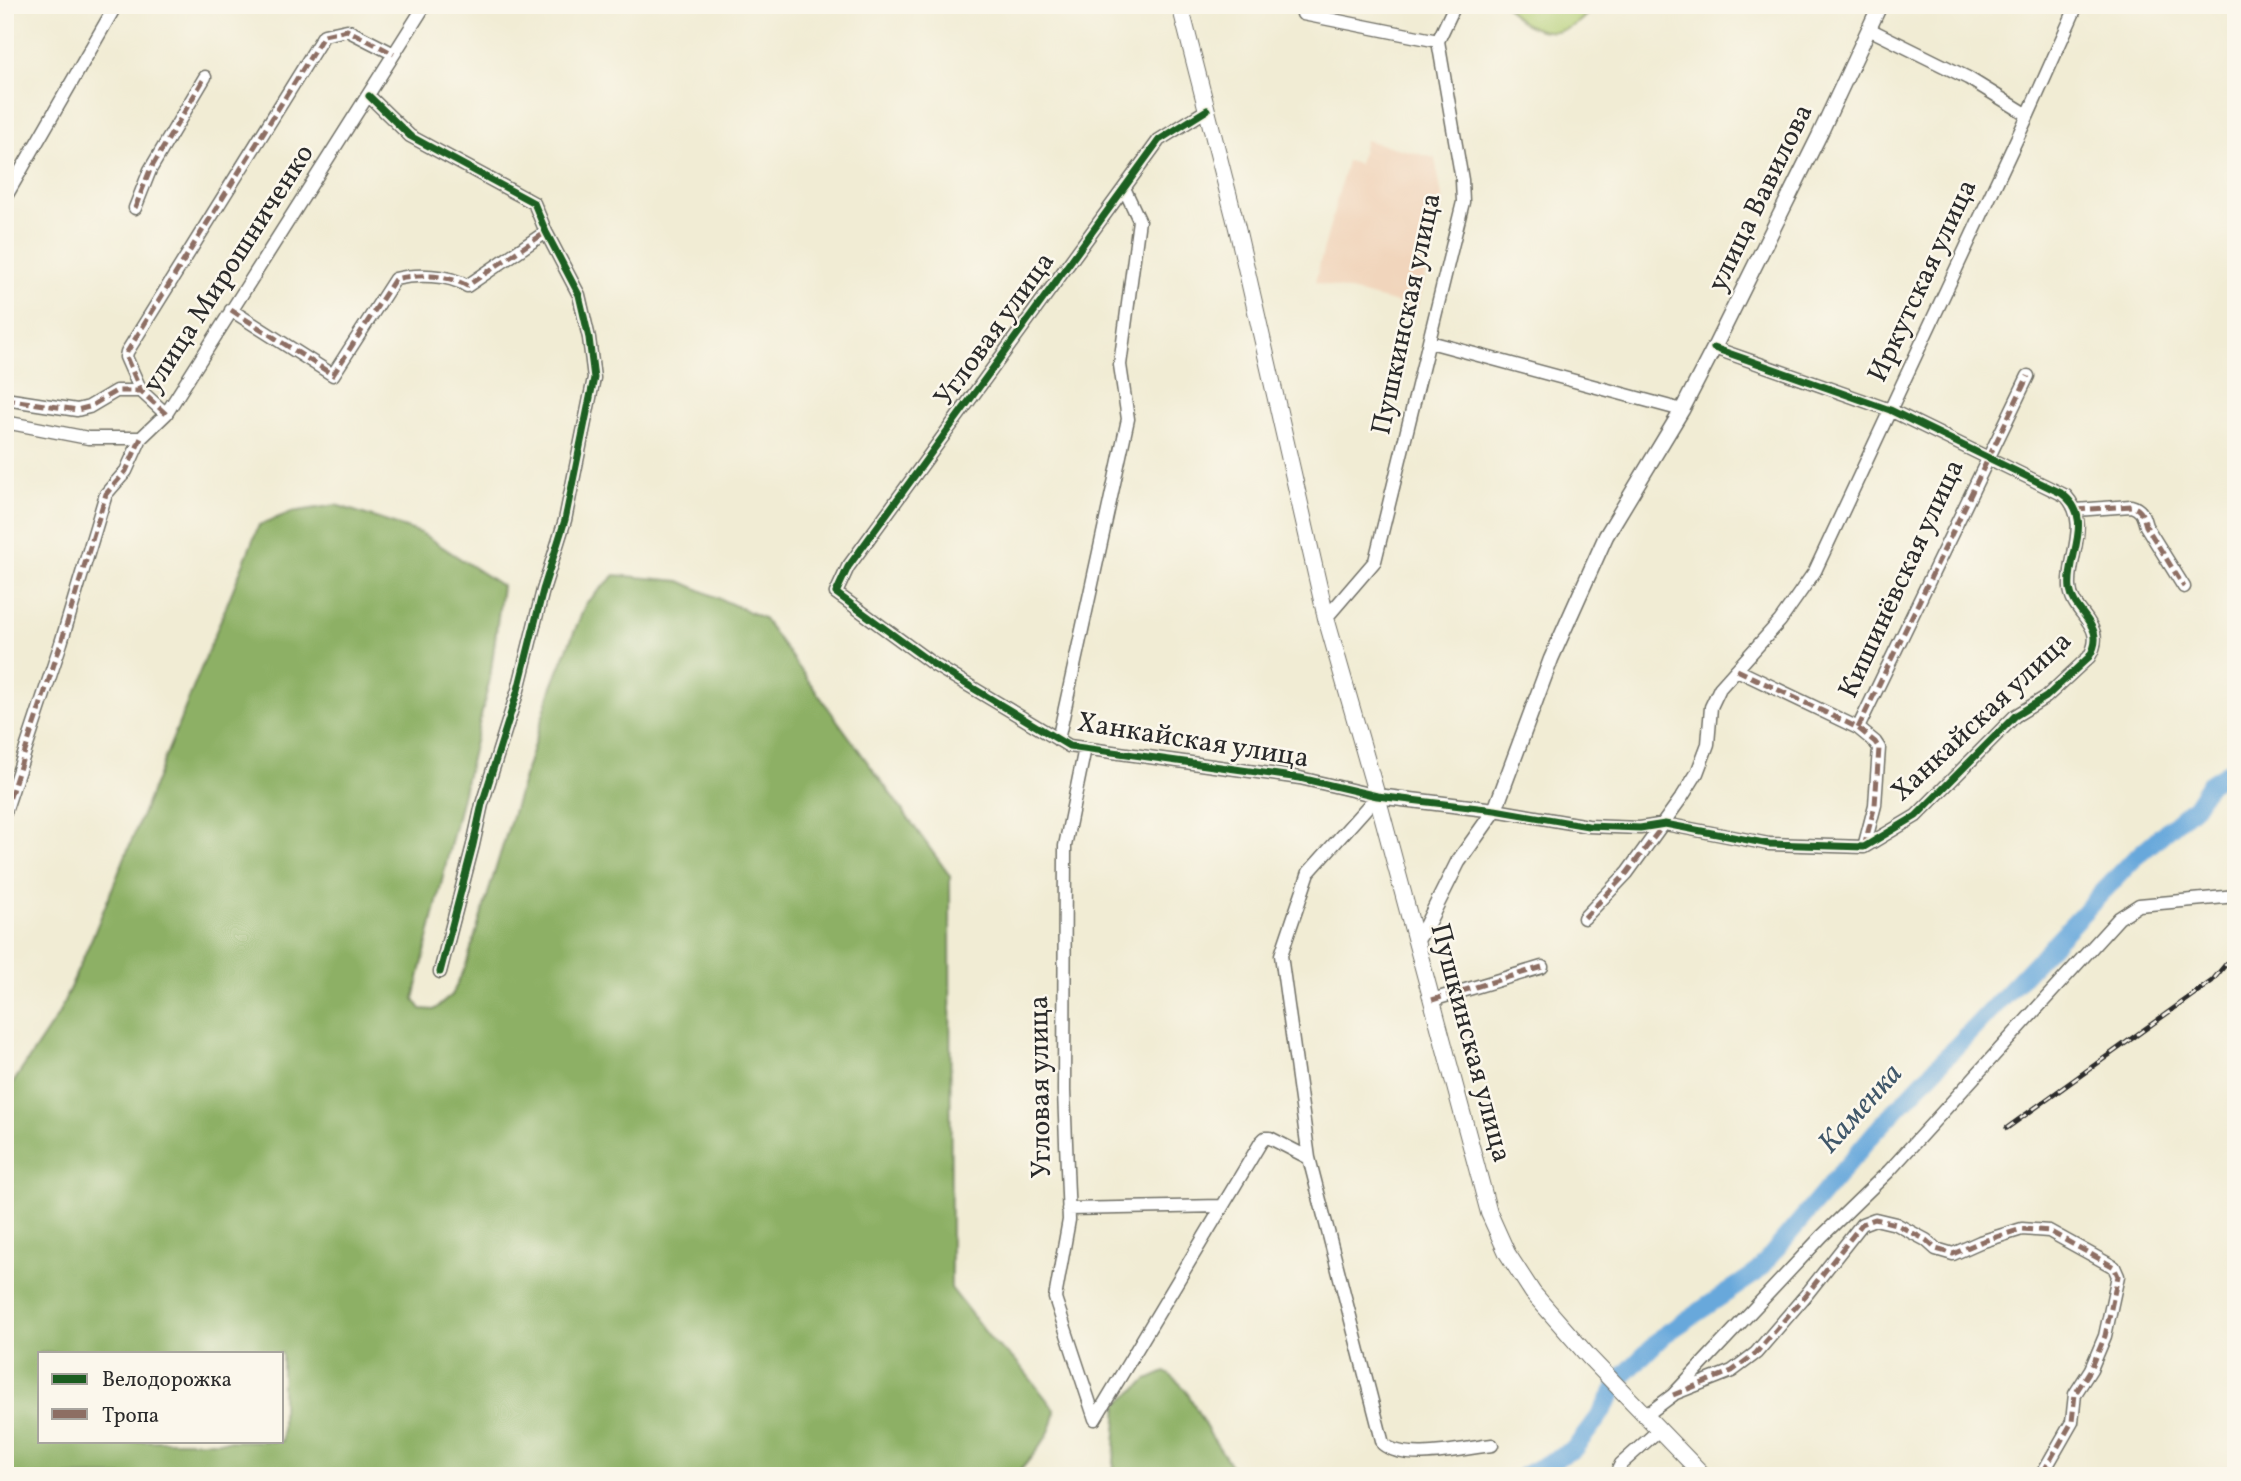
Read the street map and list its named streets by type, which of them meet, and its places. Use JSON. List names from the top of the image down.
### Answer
{
  "streets": {
    "main road": ["Пушкинская улица"],
    "street": [
      "улица Вавилова",
      "улица Мирошниченко",
      "Иркутская улица",
      "Угловая улица",
      "Кишинёвская улица",
      "Ханкайская улица"
    ]
  },
  "crossings": [
    ["улица Вавилова", "Пушкинская улица"],
    ["Пушкинская улица", "Угловая улица"],
    ["Пушкинская улица", "Ханкайская улица"],
    ["Угловая улица", "Ханкайская улица"]
  ],
  "water": ["Каменка"],
  "legend": ["Велодорожка", "Тропа"]
}
